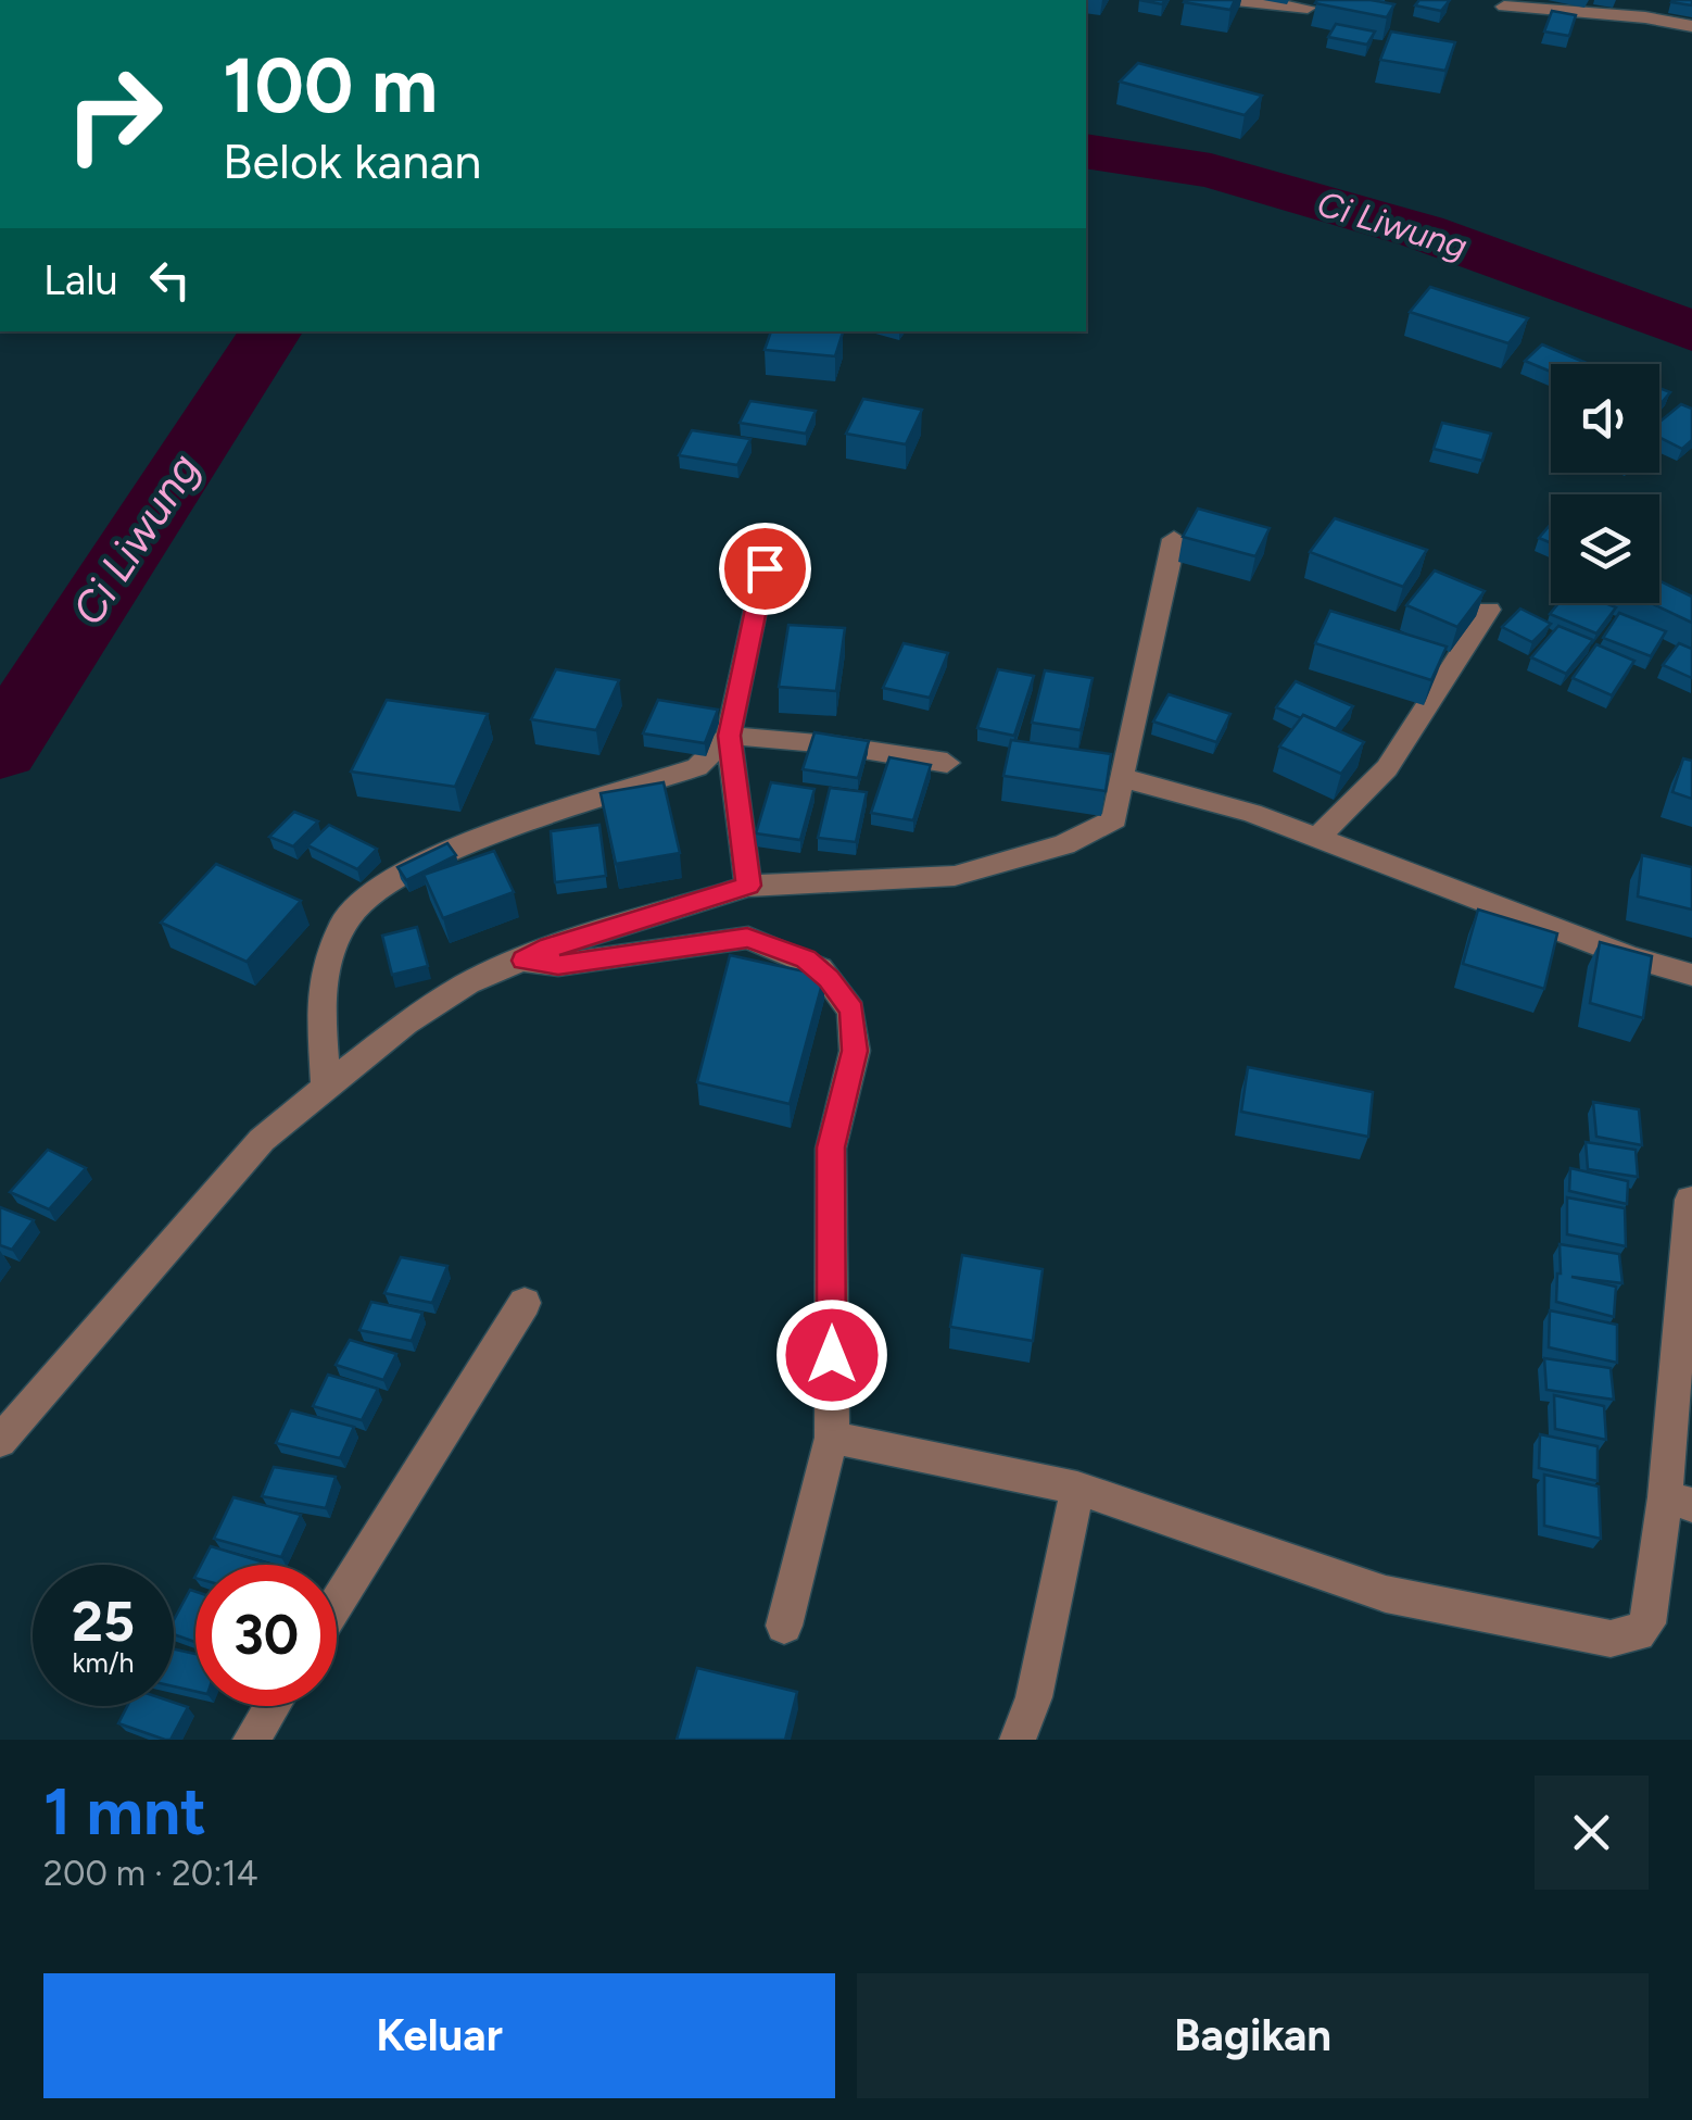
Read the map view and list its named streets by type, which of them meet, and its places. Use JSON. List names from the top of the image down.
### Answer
{
  "water": ["Ci Liwung"],
  "page": {
    "turn": ["100 m", "Belok kanan"],
    "then": "Lalu",
    "speed": "25 km/h",
    "limit": "30",
    "heading": ["1 mnt", "200 m · 20:14"],
    "buttons": ["Keluar", "Bagikan"]
  }
}
